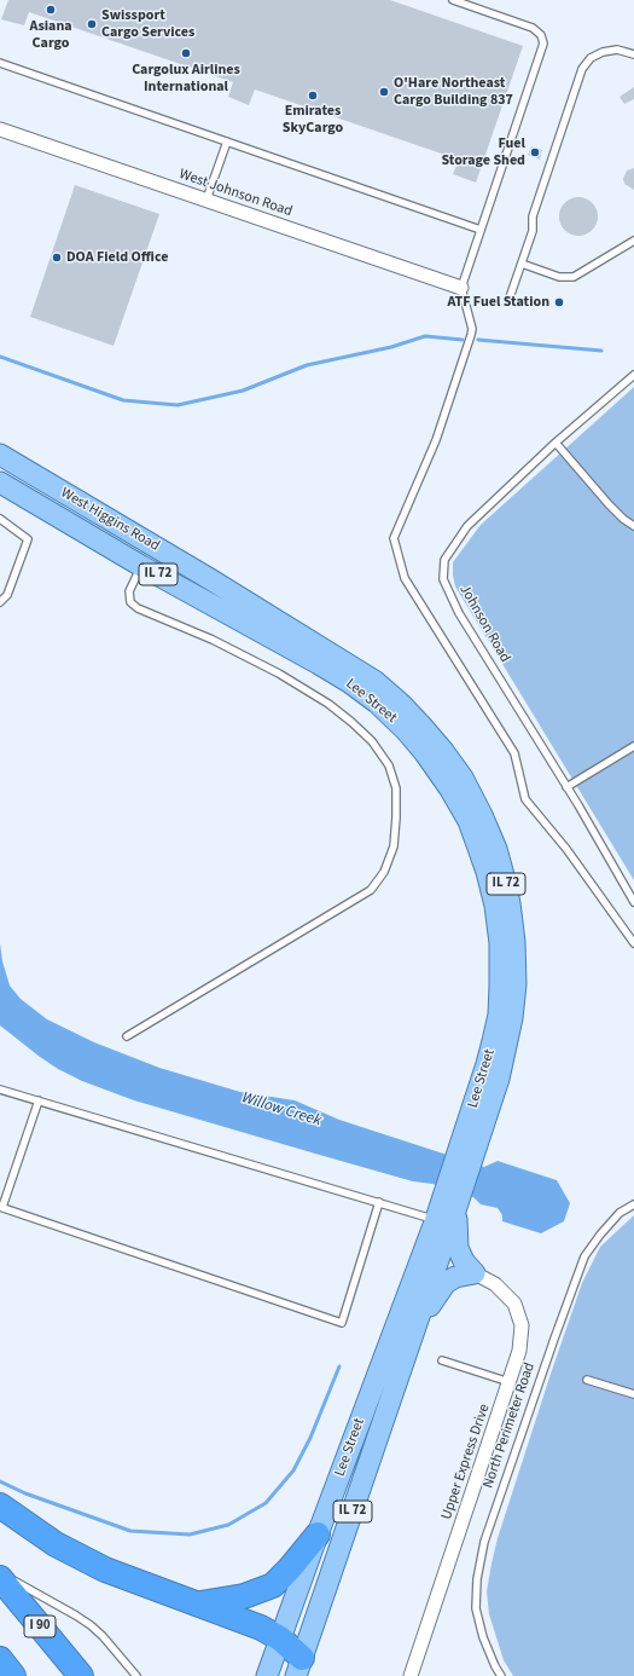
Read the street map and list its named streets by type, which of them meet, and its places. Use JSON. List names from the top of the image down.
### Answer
{
  "streets": {
    "highway": ["I 90"],
    "main road": ["West Higgins Road", "IL 72", "Lee Street"],
    "street": ["West Johnson Road", "Upper Express Drive"],
    "lane": ["Johnson Road", "North Perimeter Road"]
  },
  "crossings": [
    ["West Higgins Road", "Lee Street"],
    ["IL 72", "Lee Street"]
  ],
  "water": ["Willow Creek"],
  "places": [
    "Asiana Cargo",
    "Swissport Cargo Services",
    "Cargolux Airlines International",
    "O'Hare Northeast Cargo Building 837",
    "Emirates SkyCargo",
    "Fuel Storage Shed",
    "DOA Field Office",
    "ATF Fuel Station"
  ]
}
